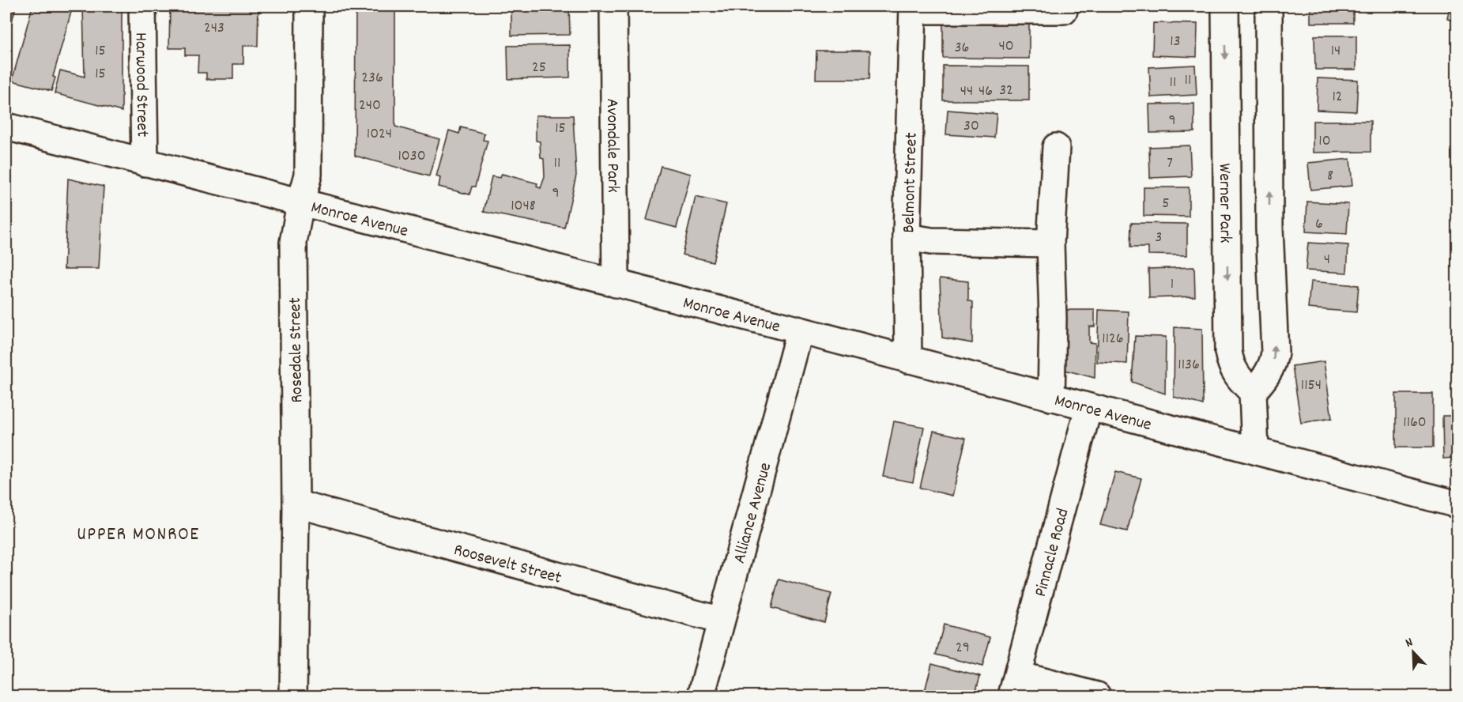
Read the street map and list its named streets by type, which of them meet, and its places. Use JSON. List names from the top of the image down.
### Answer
{
  "streets": {
    "street": [
      "Harwood Street",
      "Avondale Park",
      "Belmont Street",
      "Werner Park",
      "Monroe Avenue",
      "Rosedale Street",
      "Alliance Avenue",
      "Pinnacle Road",
      "Roosevelt Street"
    ]
  },
  "crossings": [
    ["Harwood Street", "Monroe Avenue"],
    ["Avondale Park", "Monroe Avenue"],
    ["Belmont Street", "Monroe Avenue"],
    ["Monroe Avenue", "Rosedale Street"],
    ["Monroe Avenue", "Alliance Avenue"],
    ["Monroe Avenue", "Pinnacle Road"],
    ["Rosedale Street", "Roosevelt Street"],
    ["Alliance Avenue", "Roosevelt Street"]
  ],
  "districts": ["UPPER MONROE"],
  "house_numbers": [
    "243",
    "13",
    "40",
    "36",
    "15",
    "14",
    "25",
    "15",
    "236",
    "11",
    "11",
    "32",
    "44",
    "46",
    "12",
    "240",
    "9",
    "30",
    "15",
    "1024",
    "10",
    "1030",
    "11",
    "7",
    "8",
    "9",
    "5",
    "1048",
    "6",
    "3",
    "4",
    "1",
    "1126",
    "1136",
    "1154",
    "1160",
    "29"
  ],
  "north": "top left"
}
